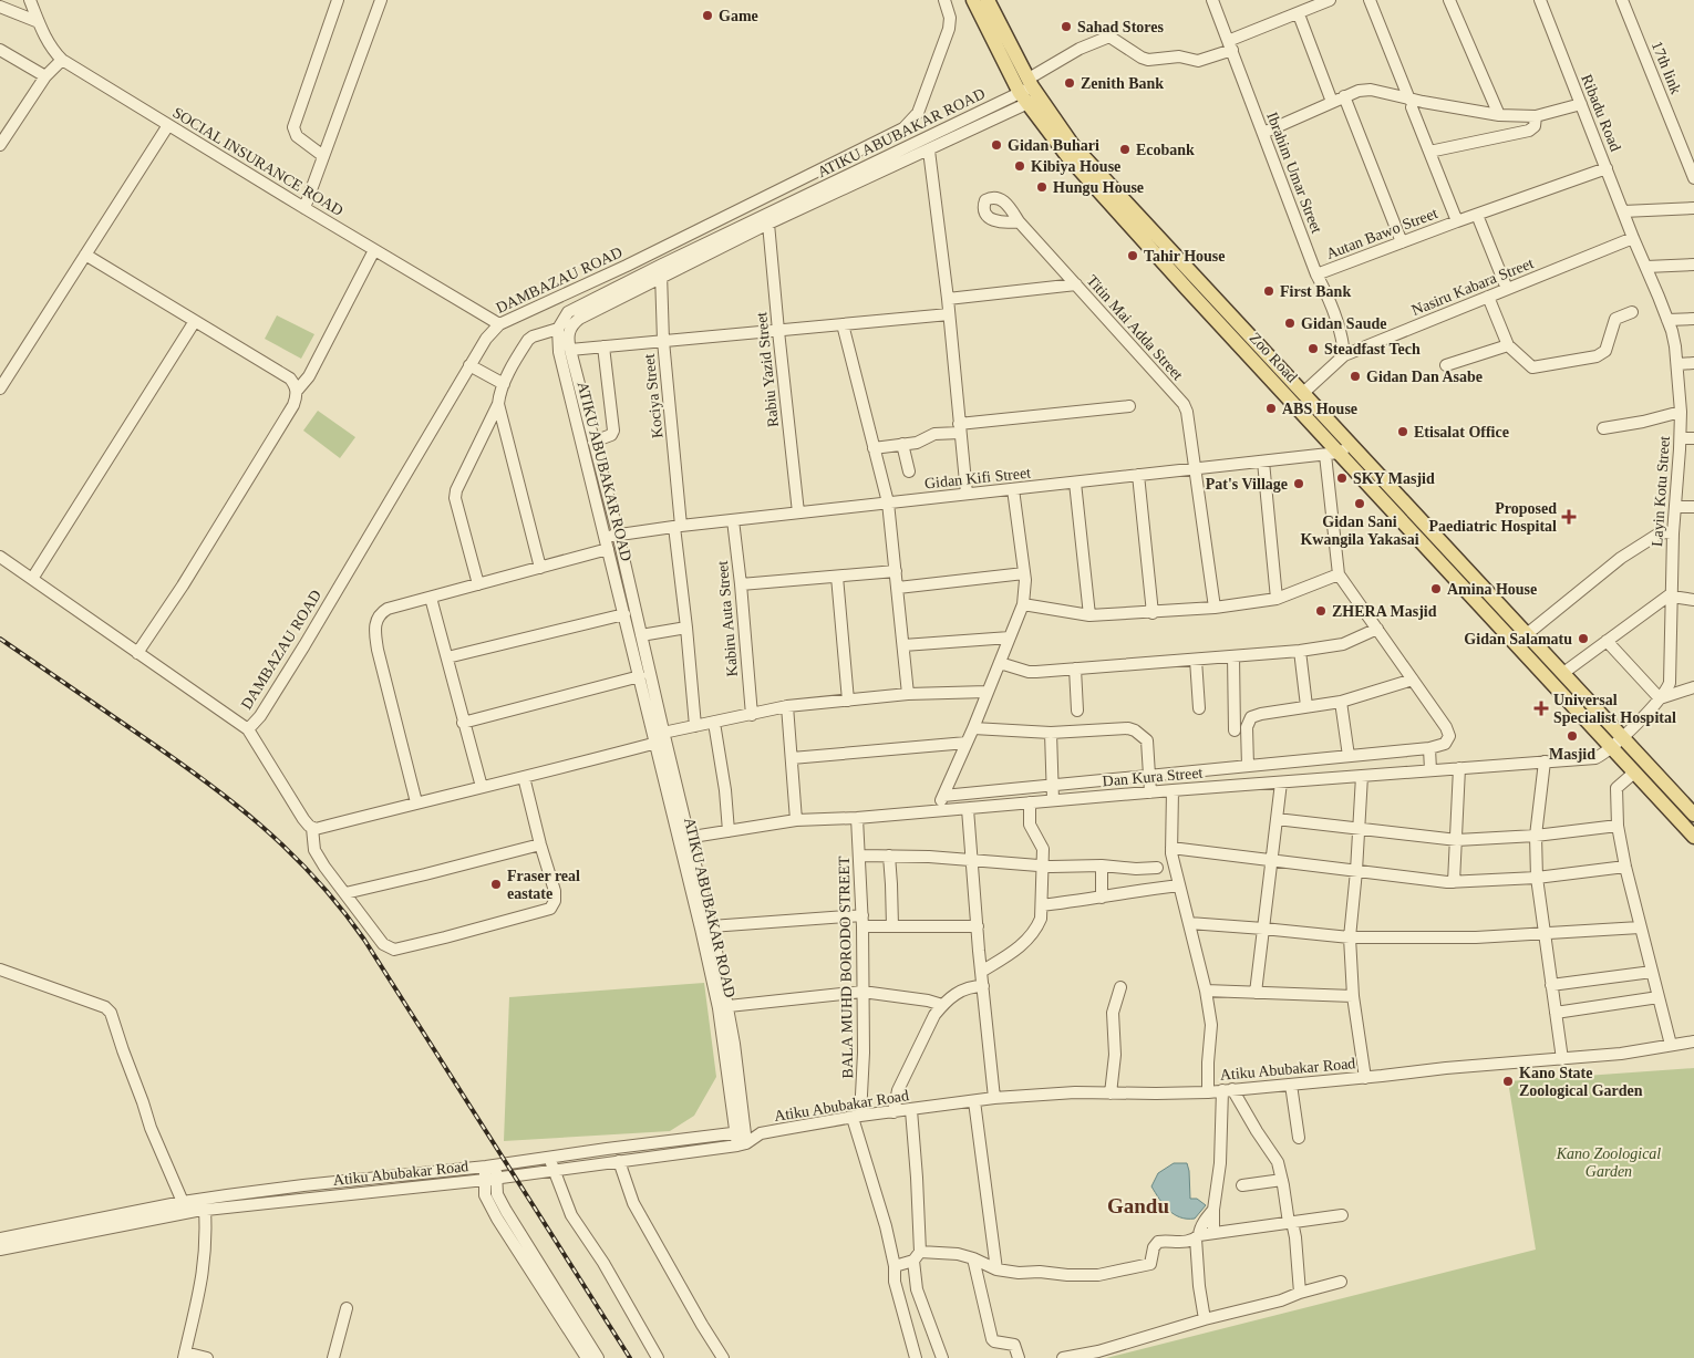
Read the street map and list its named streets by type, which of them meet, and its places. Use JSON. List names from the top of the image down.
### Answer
{
  "streets": {
    "main road": ["Zoo Road"],
    "street": [
      "17th link",
      "Ribadu Road",
      "ATIKU ABUBAKAR ROAD",
      "SOCIAL INSURANCE ROAD",
      "Ibrahim Umar Street",
      "Autan Bawo Street",
      "DAMBAZAU ROAD",
      "Nasiru Kabara Street",
      "Titin Mai Adda Street",
      "Rabiu Yazid Street",
      "Kociya Street",
      "Gidan Kifi Street",
      "Layin Kotu Street",
      "Kabiru Auta Street",
      "Dan Kura Street",
      "BALA MUHD BORODO STREET",
      "Atiku Abubakar Road"
    ]
  },
  "crossings": [
    ["Ribadu Road", "Autan Bawo Street"],
    ["Ribadu Road", "Nasiru Kabara Street"],
    ["Ribadu Road", "Layin Kotu Street"],
    ["ATIKU ABUBAKAR ROAD", "Zoo Road"],
    ["ATIKU ABUBAKAR ROAD", "Kociya Street"],
    ["ATIKU ABUBAKAR ROAD", "Gidan Kifi Street"],
    ["ATIKU ABUBAKAR ROAD", "Dan Kura Street"],
    ["ATIKU ABUBAKAR ROAD", "Atiku Abubakar Road"],
    ["SOCIAL INSURANCE ROAD", "DAMBAZAU ROAD"],
    ["Ibrahim Umar Street", "Autan Bawo Street"],
    ["Ibrahim Umar Street", "Nasiru Kabara Street"],
    ["DAMBAZAU ROAD", "Kociya Street"],
    ["Nasiru Kabara Street", "Zoo Road"],
    ["Nasiru Kabara Street", "Layin Kotu Street"],
    ["Titin Mai Adda Street", "Gidan Kifi Street"],
    ["Zoo Road", "Gidan Kifi Street"],
    ["Zoo Road", "Layin Kotu Street"],
    ["Zoo Road", "Dan Kura Street"],
    ["Rabiu Yazid Street", "Gidan Kifi Street"],
    ["Kociya Street", "Gidan Kifi Street"],
    ["Gidan Kifi Street", "Kabiru Auta Street"],
    ["Layin Kotu Street", "Dan Kura Street"],
    ["Dan Kura Street", "BALA MUHD BORODO STREET"],
    ["BALA MUHD BORODO STREET", "Atiku Abubakar Road"]
  ],
  "districts": ["Gandu"],
  "parks": ["Kano Zoological Garden"],
  "places": {
    "other": [
      "Game",
      "Sahad Stores",
      "Zenith Bank",
      "Gidan Buhari",
      "Ecobank",
      "Kibiya House",
      "Hungu House",
      "Tahir House",
      "First Bank",
      "Gidan Saude",
      "Steadfast Tech",
      "Gidan Dan Asabe",
      "ABS House",
      "Etisalat Office",
      "SKY Masjid",
      "Pat's Village",
      "Gidan Sani Kwangila Yakasai",
      "Amina House",
      "ZHERA Masjid",
      "Gidan Salamatu",
      "Masjid",
      "Fraser real eastate",
      "Kano State Zoological Garden"
    ],
    "health": ["Proposed Paediatric Hospital", "Universal Specialist Hospital"]
  }
}
